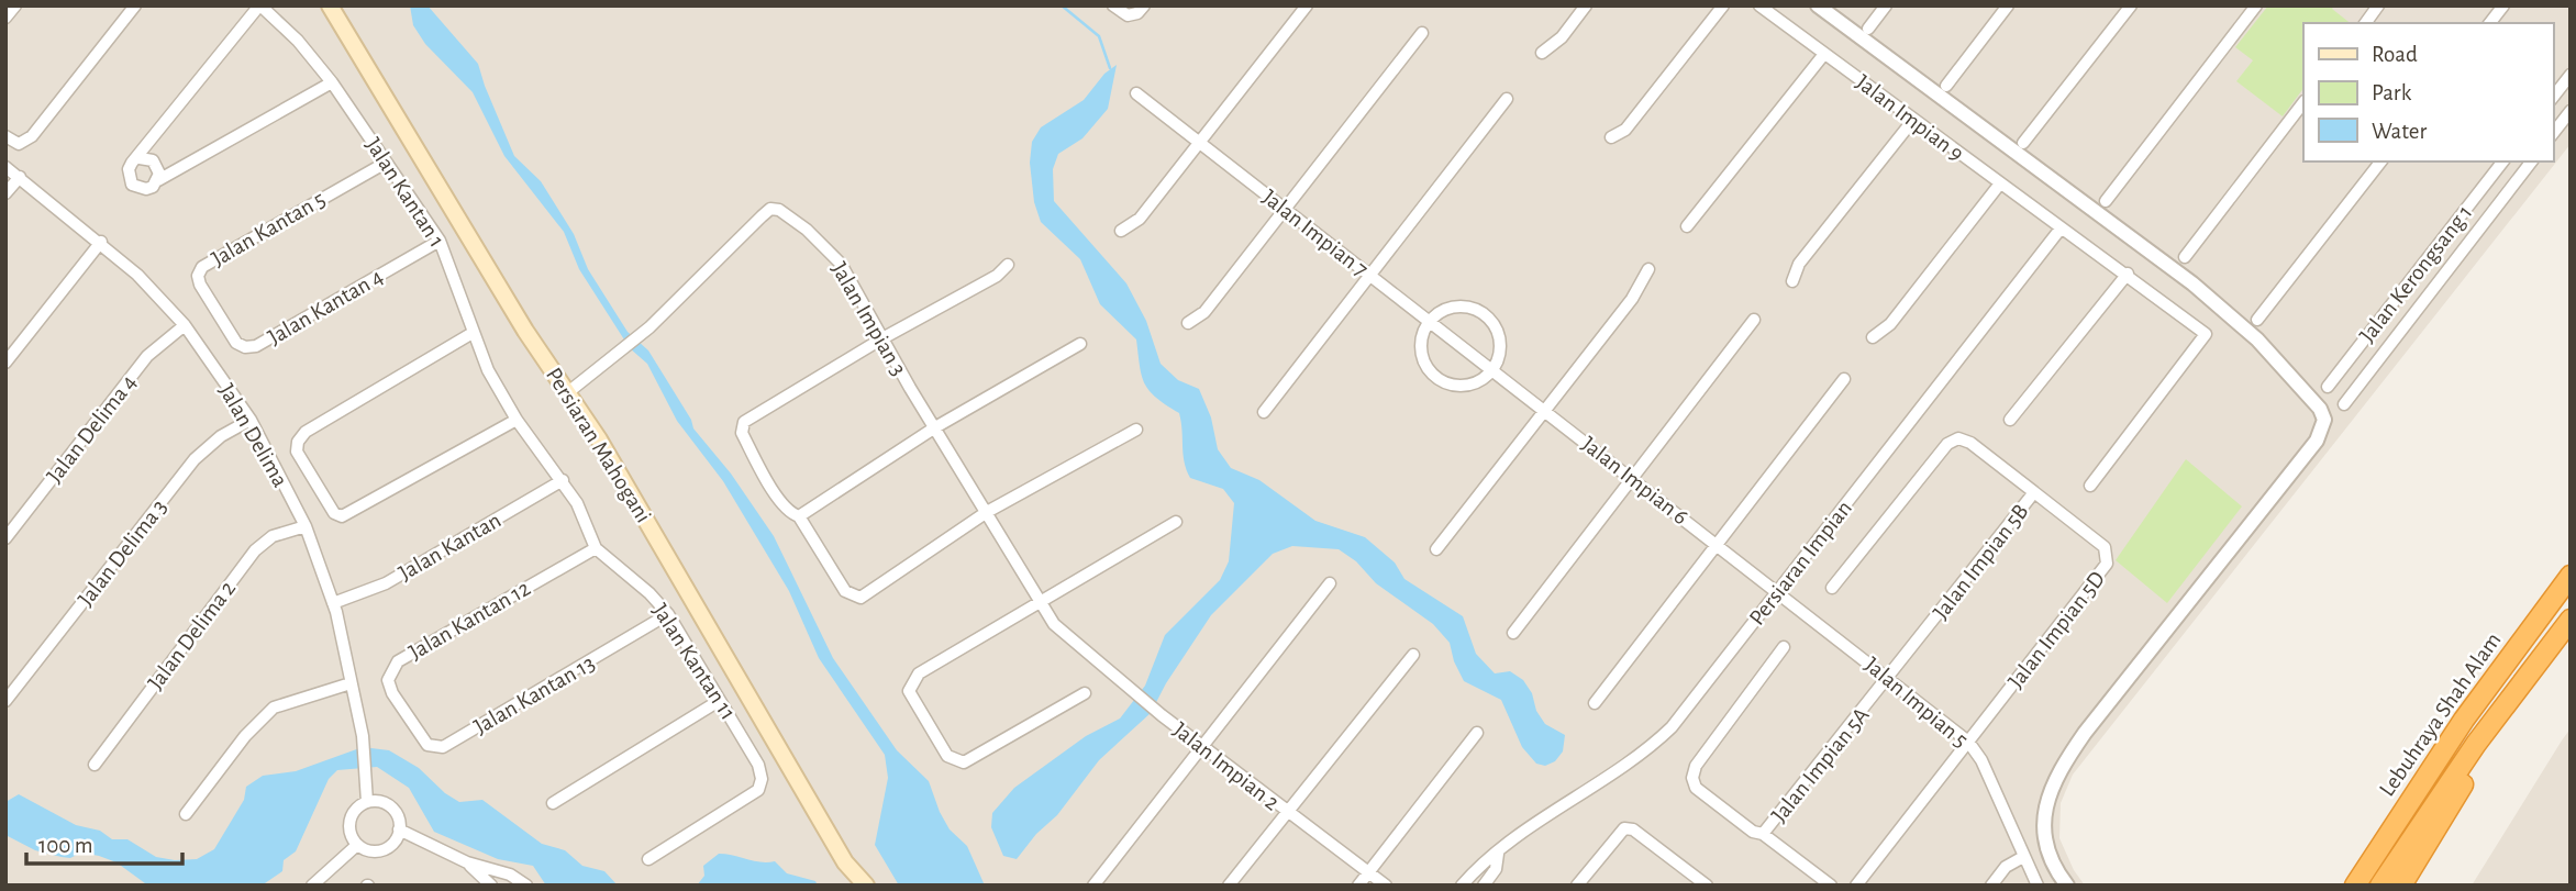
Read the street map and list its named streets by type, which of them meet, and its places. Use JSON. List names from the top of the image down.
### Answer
{
  "streets": {
    "highway": ["Lebuhraya Shah Alam"],
    "main road": ["Persiaran Mahogani"],
    "street": [
      "Jalan Impian 9",
      "Jalan Kantan 1",
      "Jalan Kantan 5",
      "Jalan Impian 7",
      "Jalan Kerongsang 1",
      "Jalan Kantan 4",
      "Jalan Impian 3",
      "Jalan Delima 4",
      "Jalan Delima",
      "Jalan Impian 6",
      "Jalan Kantan",
      "Jalan Delima 3",
      "Jalan Impian 5B",
      "Persiaran Impian",
      "Jalan Kantan 12",
      "Jalan Impian 5D",
      "Jalan Delima 2",
      "Jalan Kantan 11",
      "Jalan Kantan 13",
      "Jalan Impian 5",
      "Jalan Impian 5A",
      "Jalan Impian 2"
    ]
  },
  "crossings": [
    ["Jalan Impian 9", "Persiaran Impian"],
    ["Jalan Kantan 1", "Jalan Kantan 5"],
    ["Jalan Kantan 1", "Jalan Kantan 4"],
    ["Jalan Kantan 1", "Jalan Kantan"],
    ["Jalan Kantan 1", "Jalan Kantan 11"],
    ["Jalan Kantan 5", "Jalan Kantan 4"],
    ["Jalan Impian 7", "Jalan Impian 6"],
    ["Jalan Impian 3", "Persiaran Mahogani"],
    ["Jalan Impian 3", "Jalan Impian 2"],
    ["Jalan Delima 4", "Jalan Delima"],
    ["Jalan Delima", "Jalan Kantan"],
    ["Jalan Delima", "Jalan Delima 3"],
    ["Jalan Delima", "Jalan Delima 2"],
    ["Jalan Impian 6", "Persiaran Impian"],
    ["Jalan Impian 6", "Jalan Impian 5"],
    ["Jalan Kantan", "Jalan Kantan 11"],
    ["Jalan Impian 5B", "Jalan Impian 5D"],
    ["Jalan Impian 5B", "Jalan Impian 5"],
    ["Jalan Impian 5B", "Jalan Impian 5A"],
    ["Persiaran Impian", "Jalan Impian 5"],
    ["Jalan Kantan 12", "Jalan Kantan 11"],
    ["Jalan Kantan 12", "Jalan Kantan 13"],
    ["Jalan Impian 5D", "Jalan Impian 5"],
    ["Jalan Kantan 11", "Jalan Kantan 13"],
    ["Jalan Impian 5", "Jalan Impian 5A"]
  ],
  "legend": ["Road", "Park", "Water"],
  "scale_bar": "100 m"
}
